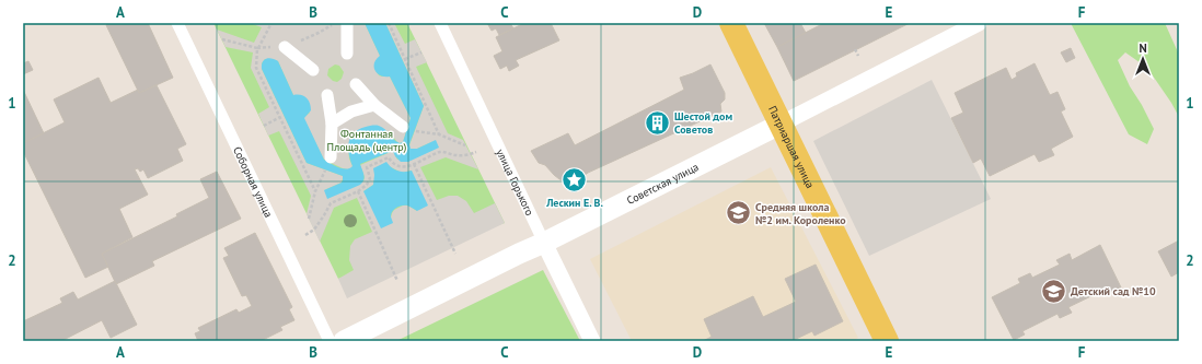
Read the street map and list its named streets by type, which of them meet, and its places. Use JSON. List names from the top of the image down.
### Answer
{
  "streets": {
    "main road": ["Патриаршая улица"],
    "street": ["Соборная улица", "улица Горького", "Советская улица"]
  },
  "crossings": [
    ["Патриаршая улица", "Советская улица"],
    ["улица Горького", "Советская улица"]
  ],
  "parks": ["Фонтанная Площадь (центр)"],
  "places": {
    "building": ["Шестой дом Советов"],
    "place": ["Лескин Е. В."],
    "school or university": ["Средняя школа №2 им. Короленко", "Детский сад №10"]
  },
  "north": "top",
  "grid": {
    "columns": [
      "A",
      "B",
      "C",
      "D",
      "E",
      "F"
    ],
    "rows": ["1", "2"]
  }
}
